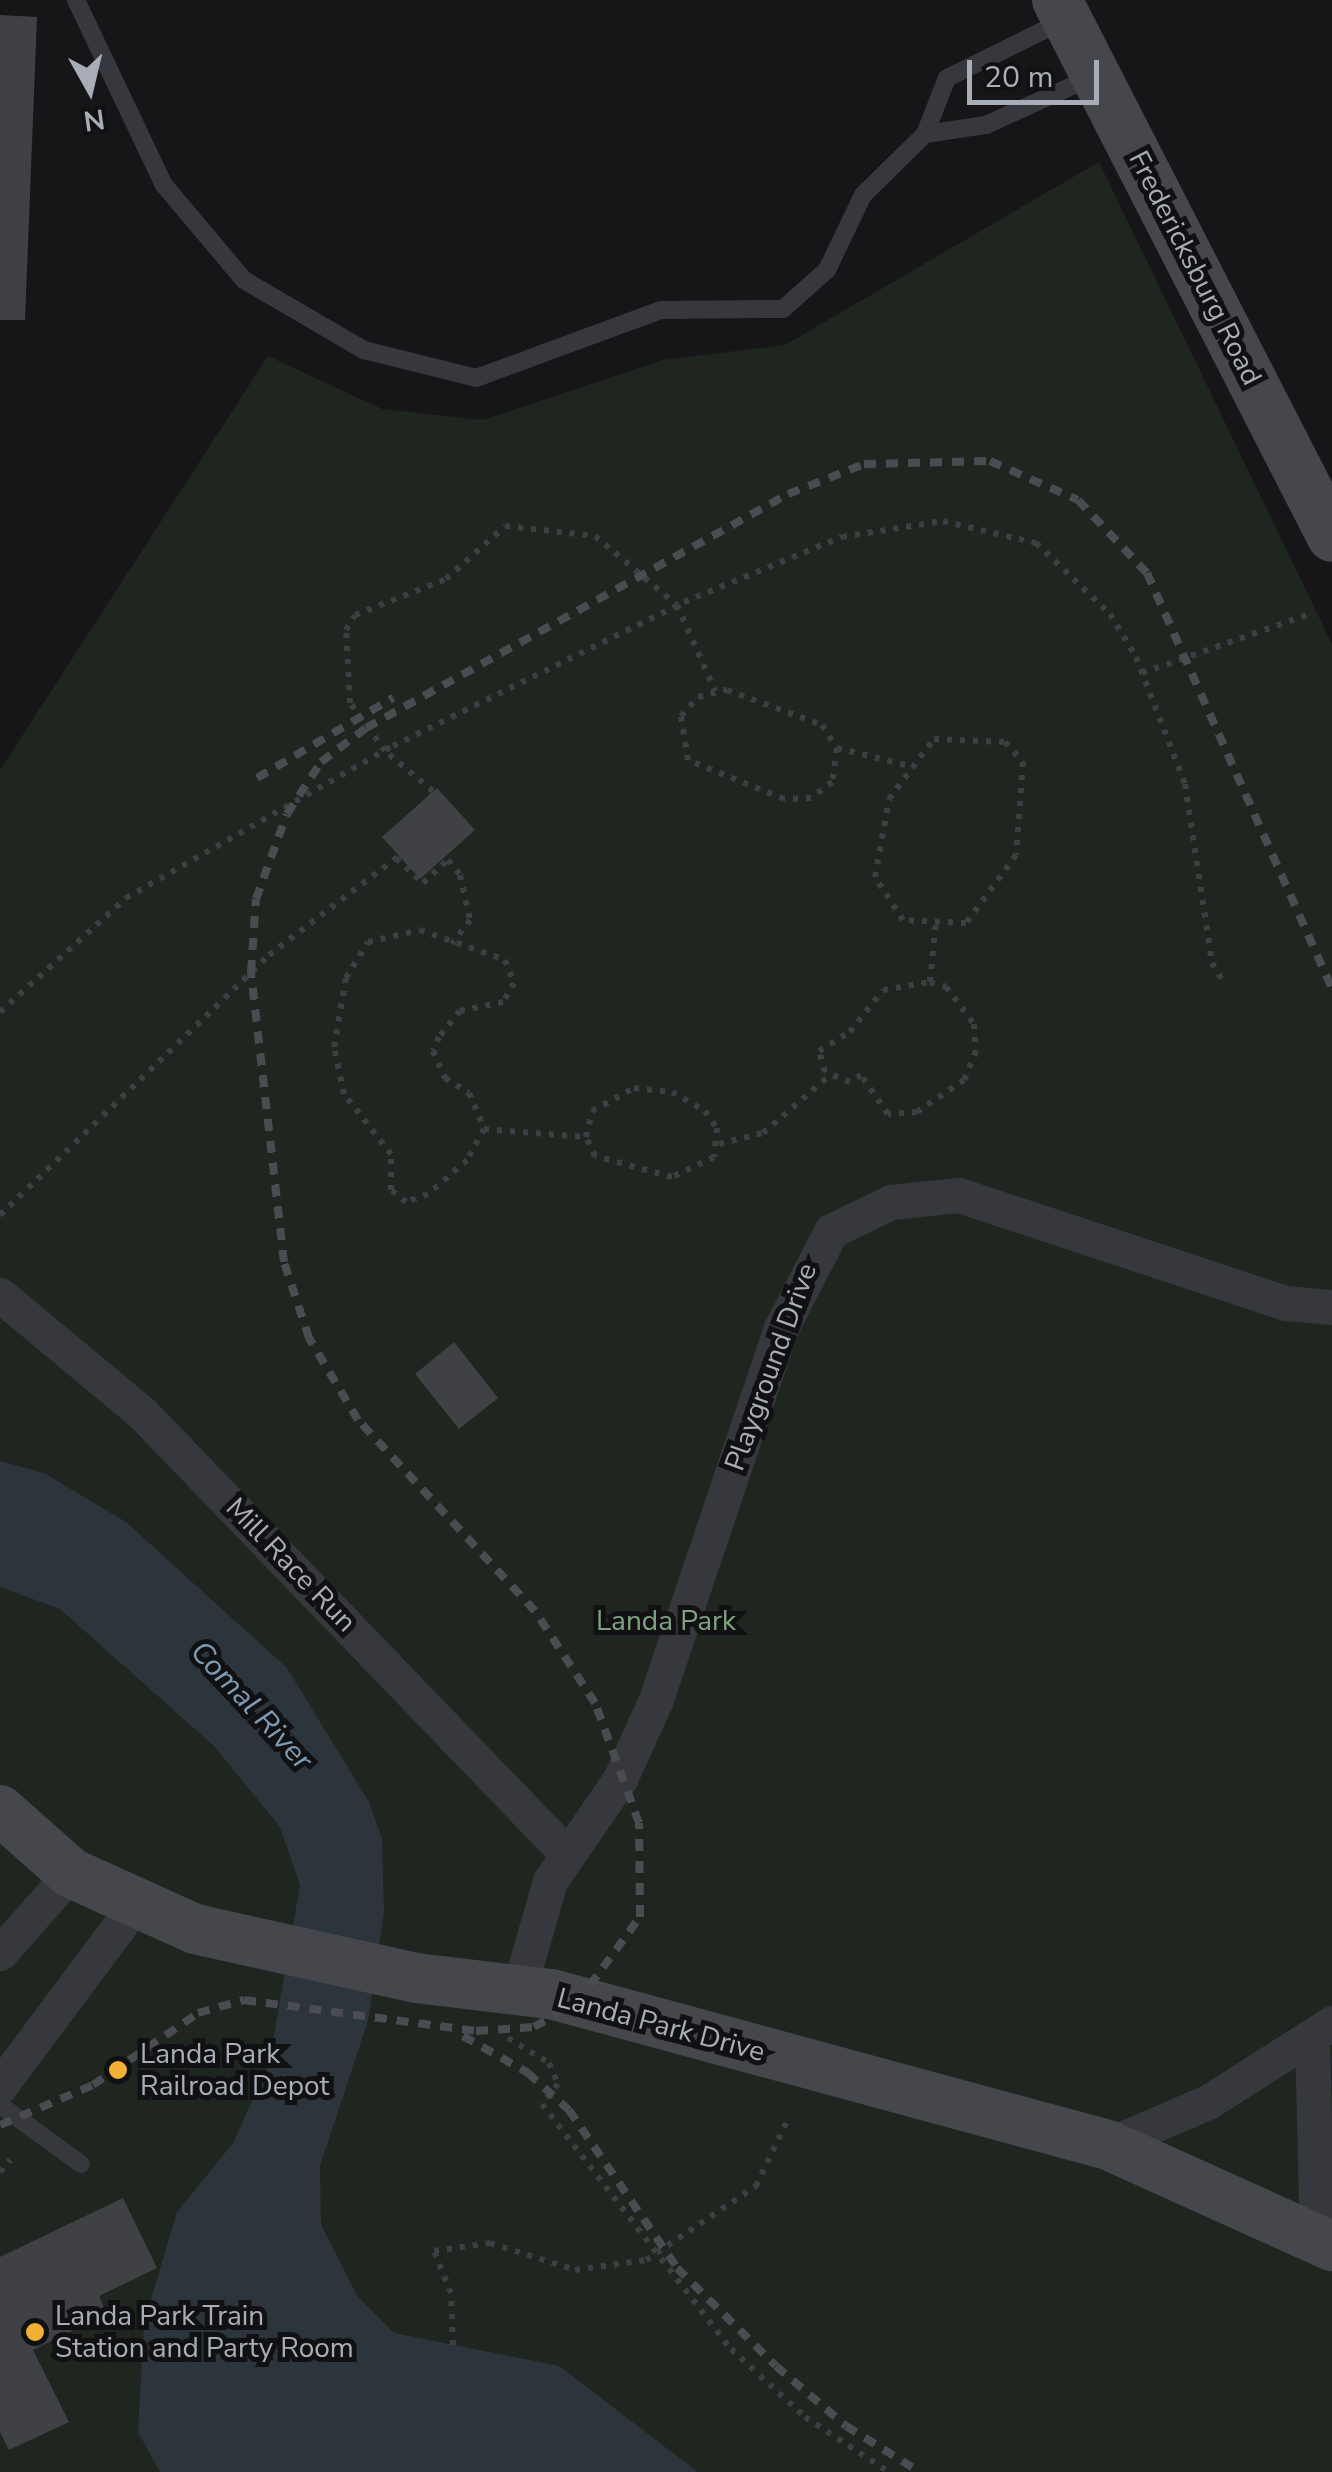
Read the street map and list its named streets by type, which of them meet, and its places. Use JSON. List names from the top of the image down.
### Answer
{
  "streets": {
    "street": [
      "Fredericksburg Road",
      "Playground Drive",
      "Mill Race Run",
      "Landa Park Drive"
    ]
  },
  "crossings": [
    ["Playground Drive", "Mill Race Run"],
    ["Playground Drive", "Landa Park Drive"]
  ],
  "water": ["Comal River"],
  "parks": ["Landa Park"],
  "places": ["Landa Park Railroad Depot", "Landa Park Train Station and Party Room"],
  "scale_bar": "20 m",
  "north": "bottom"
}
